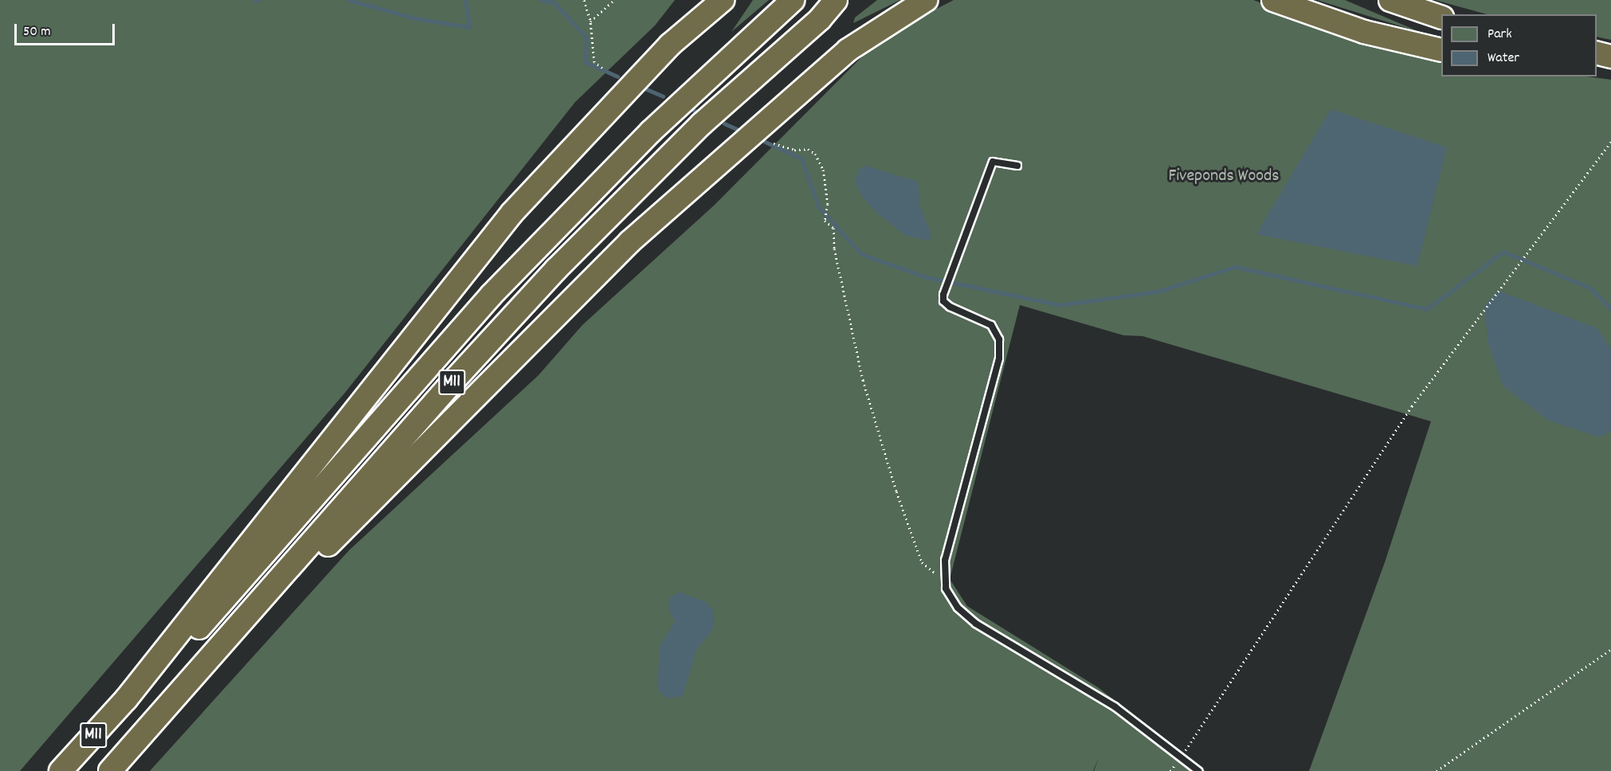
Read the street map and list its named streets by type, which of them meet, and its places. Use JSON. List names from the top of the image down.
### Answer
{
  "streets": {
    "highway": ["M11"]
  },
  "parks": ["Fiveponds Woods"],
  "legend": ["Park", "Water"],
  "scale_bar": "50 m"
}
